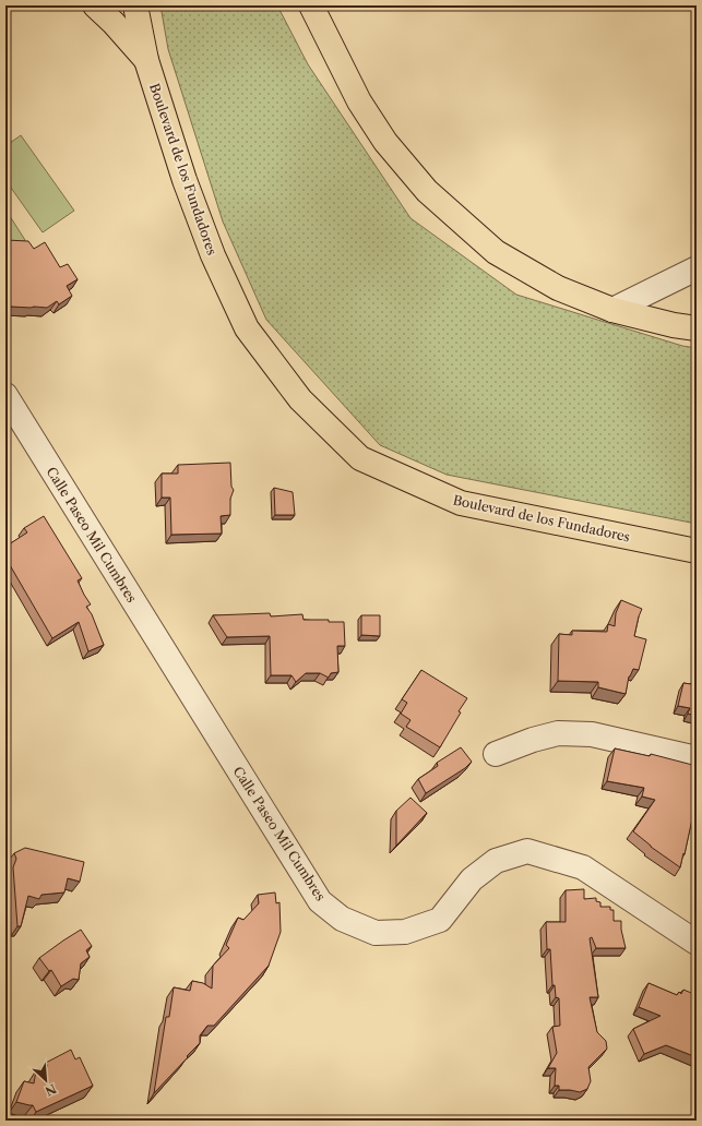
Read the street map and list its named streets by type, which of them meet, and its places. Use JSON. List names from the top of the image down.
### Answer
{
  "streets": {
    "main road": ["Boulevard de los Fundadores"],
    "street": ["Calle Paseo Mil Cumbres"]
  },
  "north": "bottom right"
}
